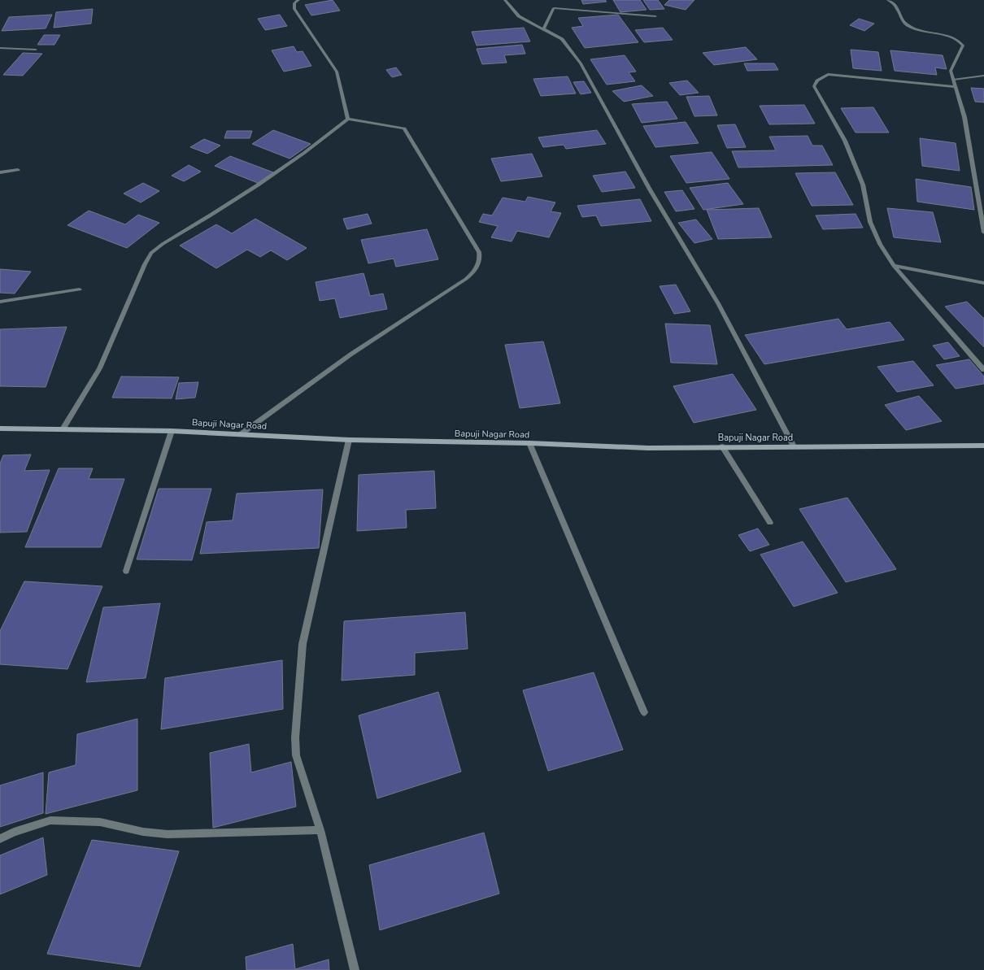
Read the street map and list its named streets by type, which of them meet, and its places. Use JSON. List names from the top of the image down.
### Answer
{
  "streets": {
    "street": ["Bapuji Nagar Road"]
  }
}
